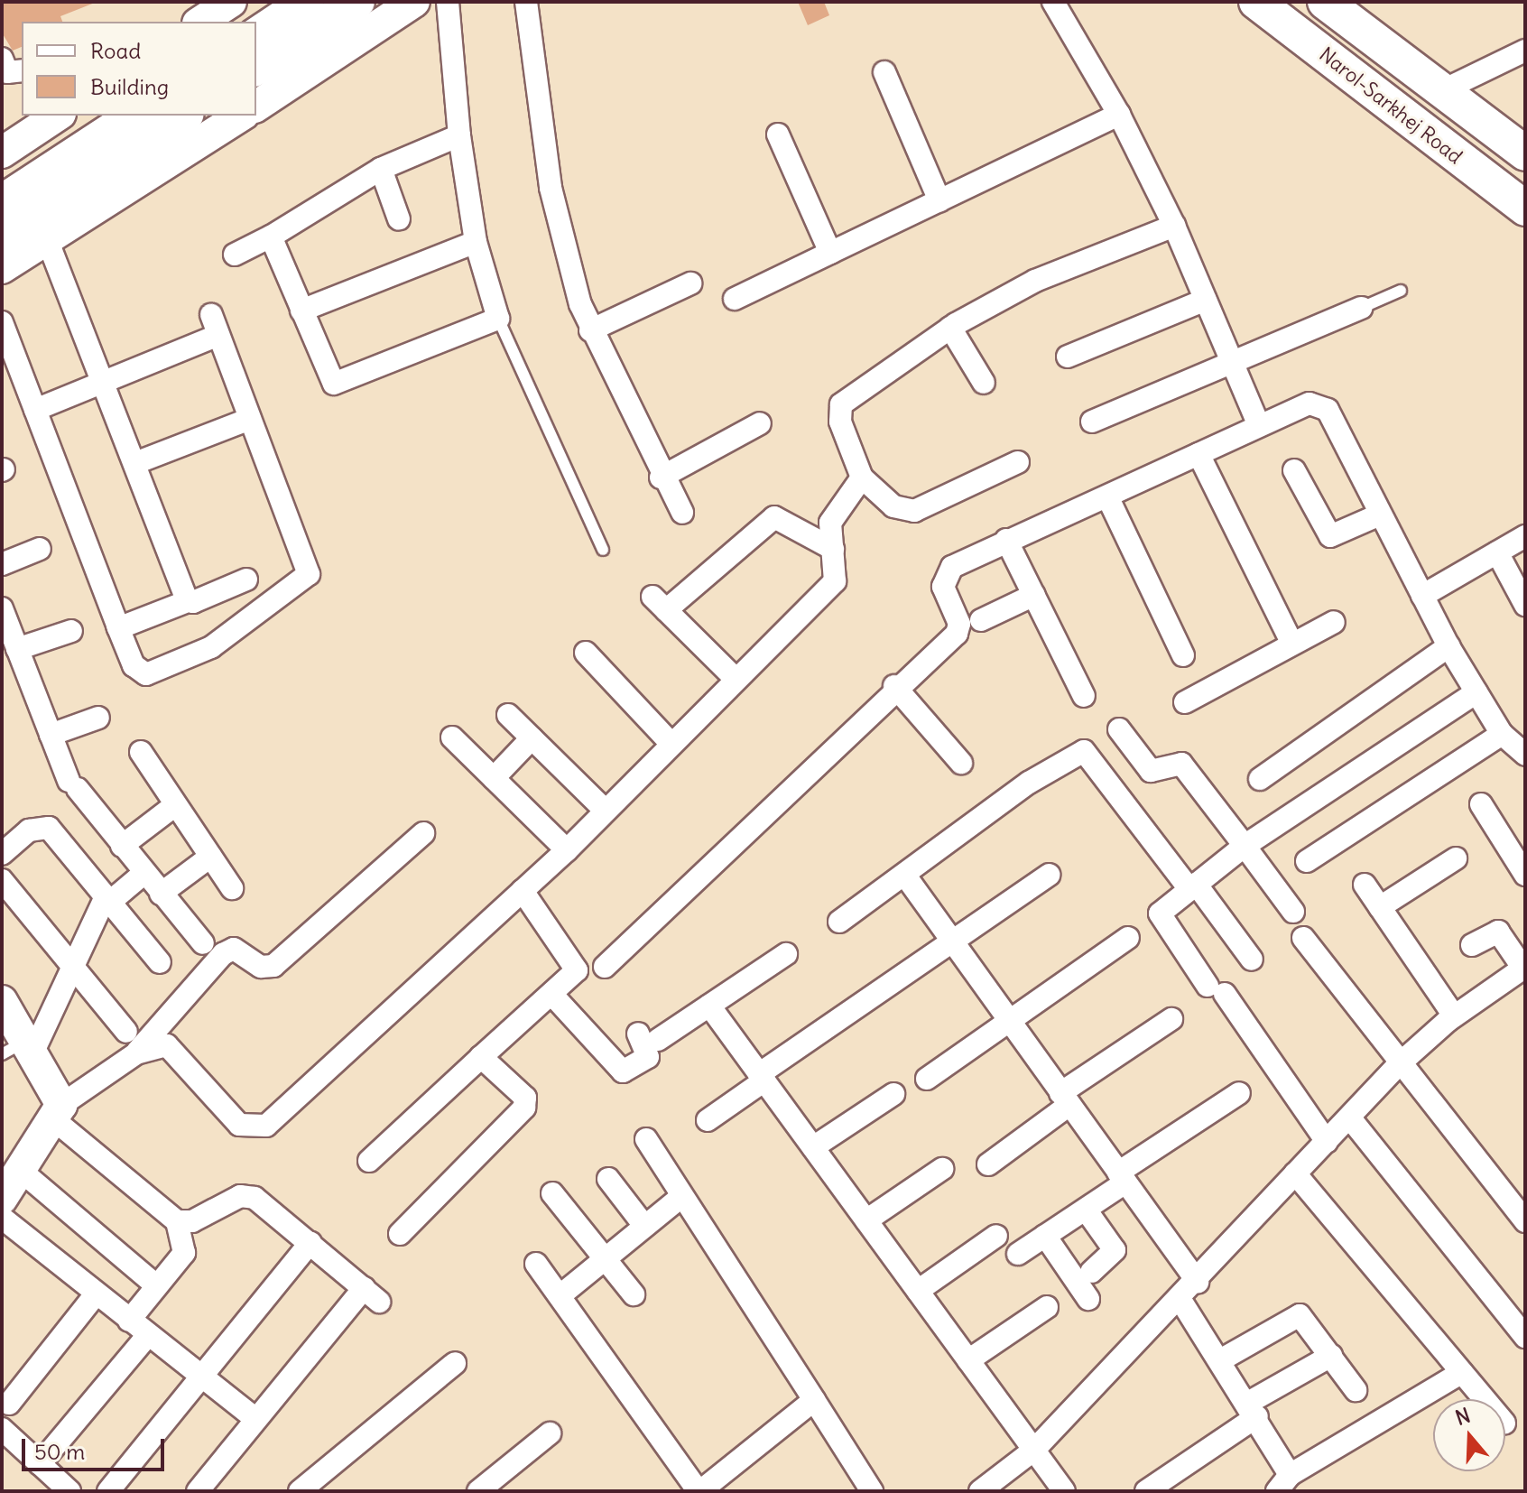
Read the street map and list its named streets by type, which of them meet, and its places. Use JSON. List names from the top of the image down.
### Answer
{
  "streets": {
    "main road": ["Narol-Sarkhej Road"]
  },
  "legend": ["Road", "Building"],
  "scale_bar": "50 m",
  "north": "top"
}
